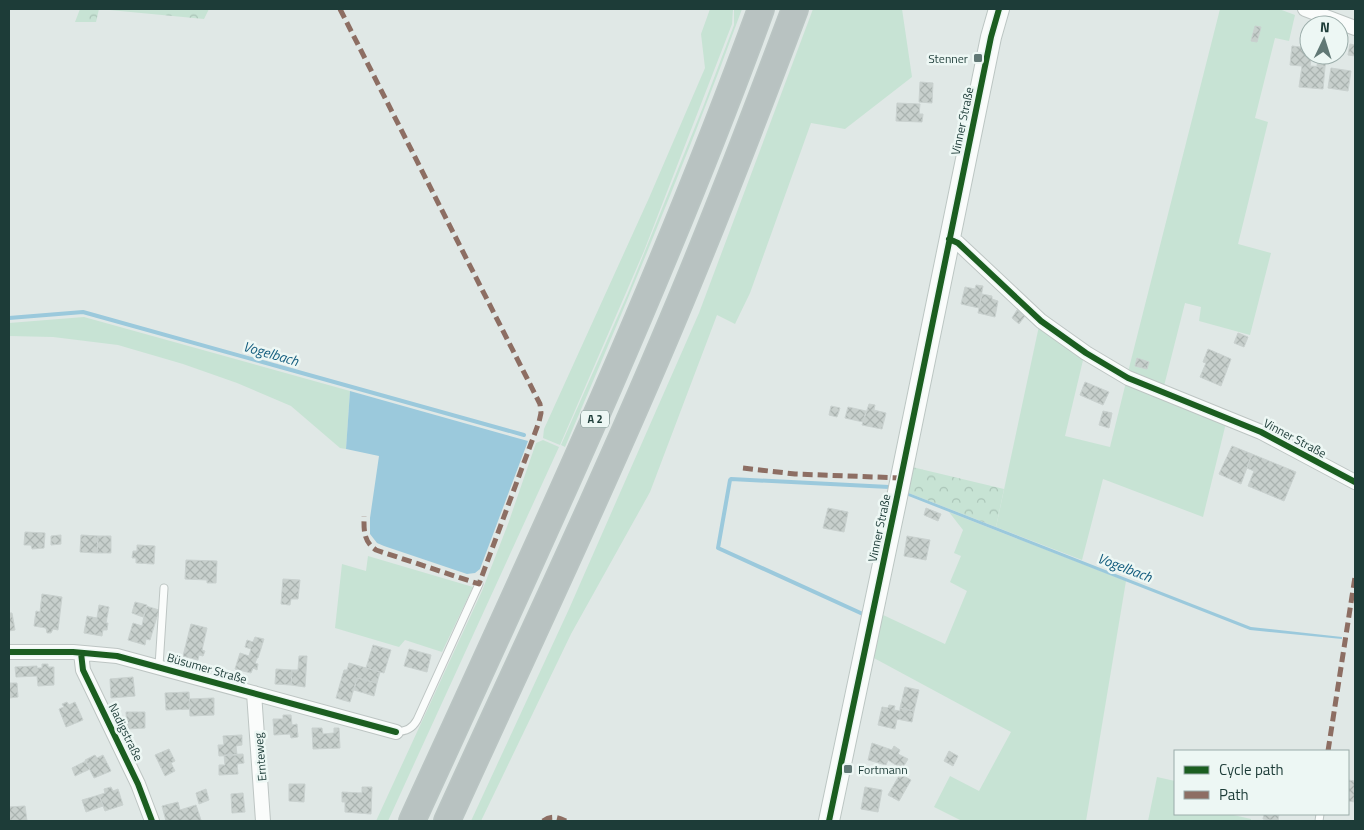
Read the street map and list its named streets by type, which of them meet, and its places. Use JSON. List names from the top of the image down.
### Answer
{
  "streets": {
    "highway": ["A 2"],
    "street": [
      "Vinner Straße",
      "Büsumer Straße",
      "Nadigstraße",
      "Ernteweg"
    ]
  },
  "crossings": [
    ["Büsumer Straße", "Nadigstraße"],
    ["Büsumer Straße", "Ernteweg"]
  ],
  "water": ["Vogelbach"],
  "places": {
    "transit": ["Stenner", "Fortmann"]
  },
  "legend": ["Cycle path", "Path"],
  "north": "top"
}
